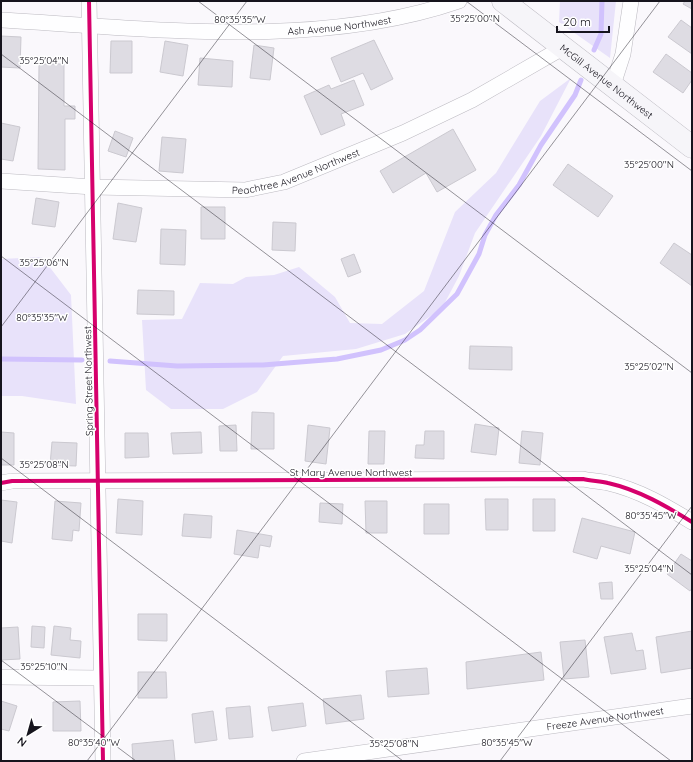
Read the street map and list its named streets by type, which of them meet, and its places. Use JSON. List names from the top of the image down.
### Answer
{
  "streets": {
    "street": [
      "Ash Avenue Northwest",
      "McGill Avenue Northwest",
      "Peachtree Avenue Northwest",
      "Spring Street Northwest",
      "St Mary Avenue Northwest",
      "Freeze Avenue Northwest"
    ]
  },
  "crossings": [
    ["Ash Avenue Northwest", "Spring Street Northwest"],
    ["McGill Avenue Northwest", "Peachtree Avenue Northwest"],
    ["Peachtree Avenue Northwest", "Spring Street Northwest"],
    ["Spring Street Northwest", "St Mary Avenue Northwest"]
  ],
  "scale_bar": "20 m",
  "north": "bottom left",
  "coordinates": [
    "35°25'00\"N",
    "80°35'35\"W",
    "35°25'04\"N",
    "35°25'06\"N",
    "35°25'02\"N",
    "35°25'08\"N",
    "80°35'45\"W",
    "35°25'10\"N",
    "80°35'40\"W"
  ]
}
